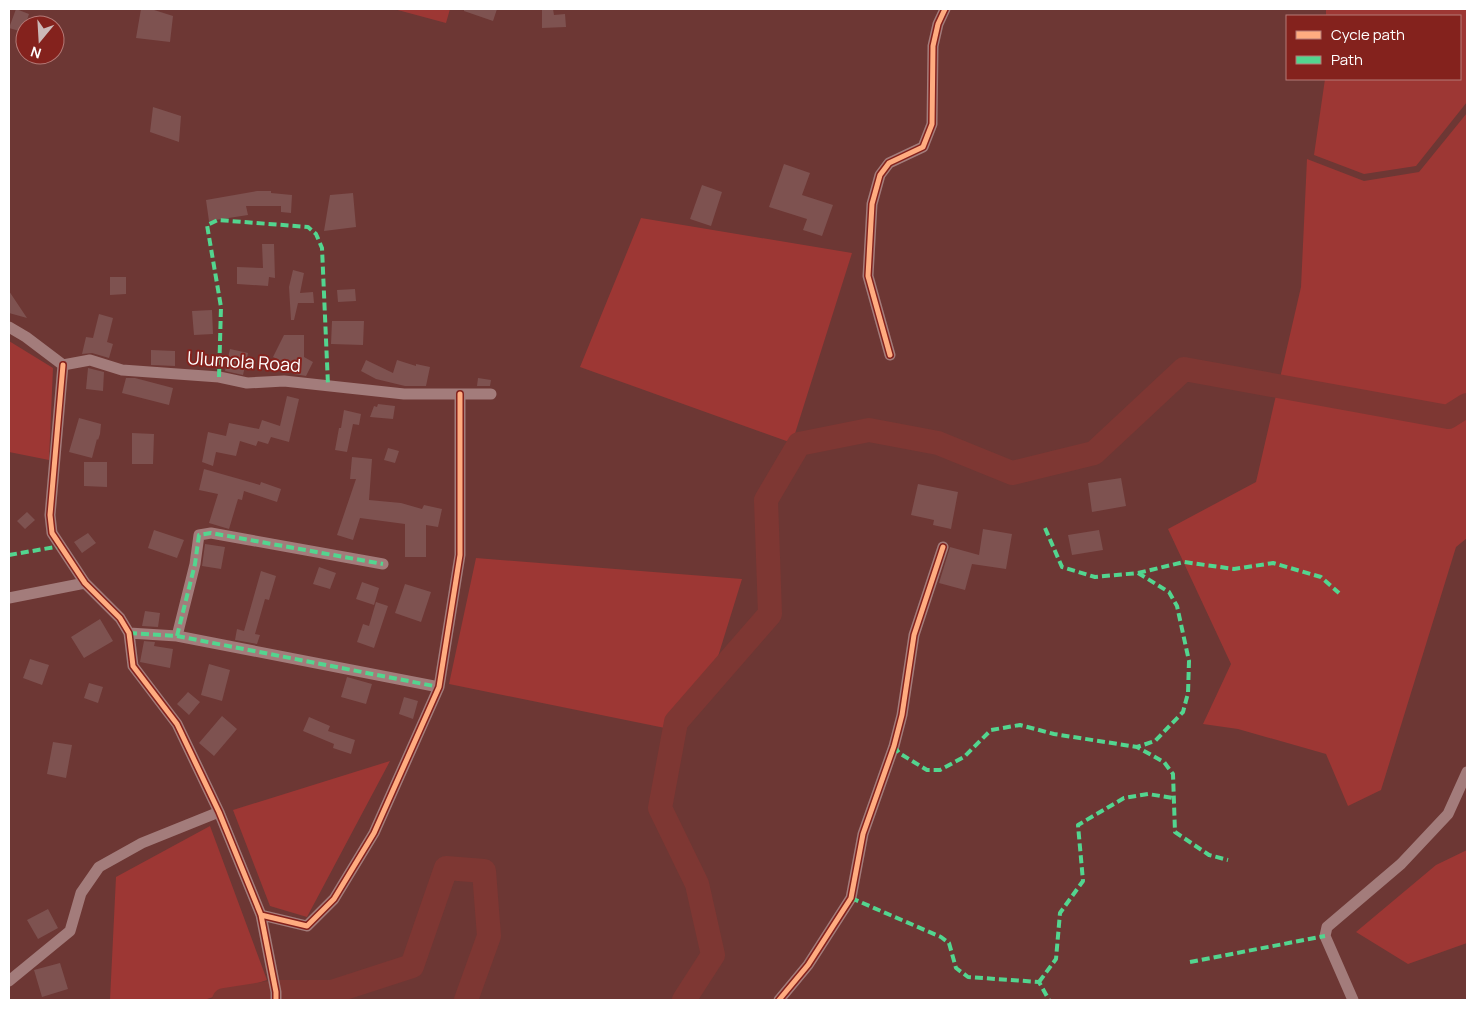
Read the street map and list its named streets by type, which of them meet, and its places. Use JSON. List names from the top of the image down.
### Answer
{
  "streets": {
    "street": ["Ulumola Road"]
  },
  "legend": ["Cycle path", "Path"],
  "north": "bottom"
}
